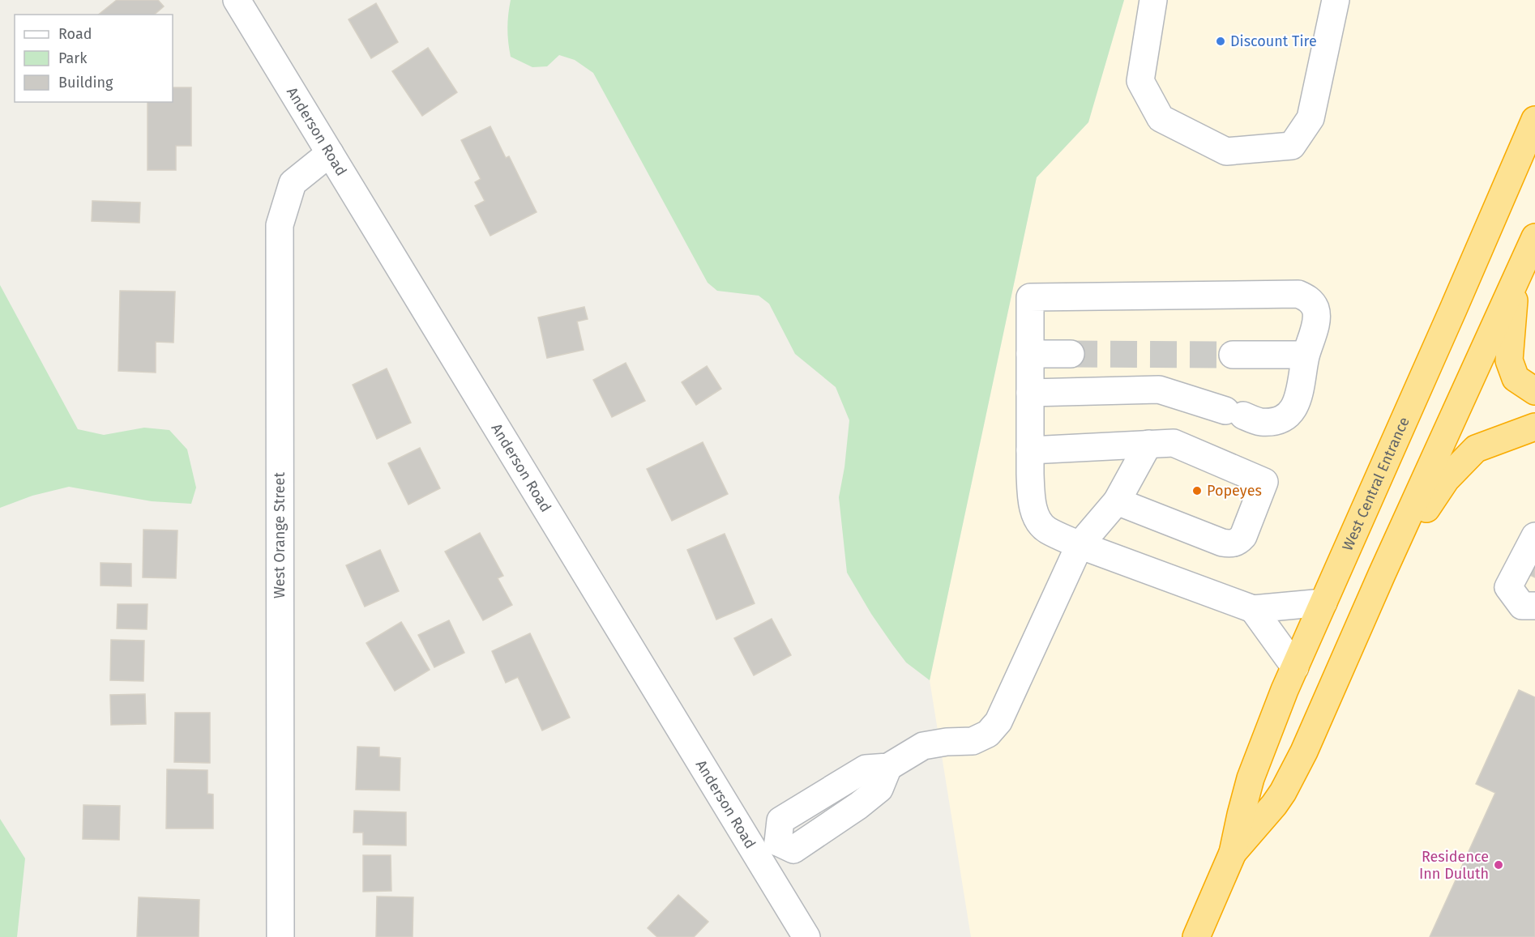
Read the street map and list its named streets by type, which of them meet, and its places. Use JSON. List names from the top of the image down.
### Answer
{
  "streets": {
    "highway": ["West Central Entrance"],
    "street": ["Anderson Road", "West Orange Street"]
  },
  "crossings": [
    ["Anderson Road", "West Orange Street"]
  ],
  "places": ["Discount Tire", "Popeyes", "Residence Inn Duluth"],
  "legend": ["Road", "Park", "Building"]
}
